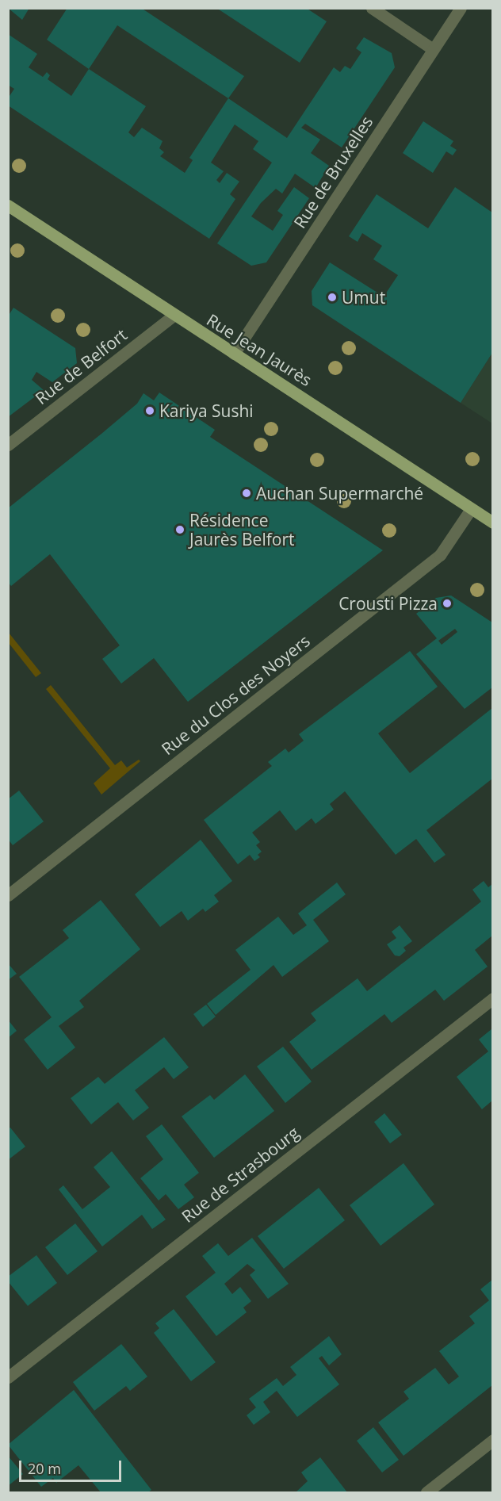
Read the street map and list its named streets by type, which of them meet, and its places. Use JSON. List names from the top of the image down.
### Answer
{
  "streets": {
    "main road": ["Rue Jean Jaurès"],
    "street": [
      "Rue de Bruxelles",
      "Rue de Belfort",
      "Rue du Clos des Noyers",
      "Rue de Strasbourg"
    ]
  },
  "crossings": [
    ["Rue de Bruxelles", "Rue Jean Jaurès"],
    ["Rue Jean Jaurès", "Rue de Belfort"],
    ["Rue Jean Jaurès", "Rue du Clos des Noyers"]
  ],
  "places": [
    "Umut",
    "Kariya Sushi",
    "Auchan Supermarché",
    "Résidence Jaurès Belfort",
    "Crousti Pizza"
  ],
  "scale_bar": "20 m"
}
